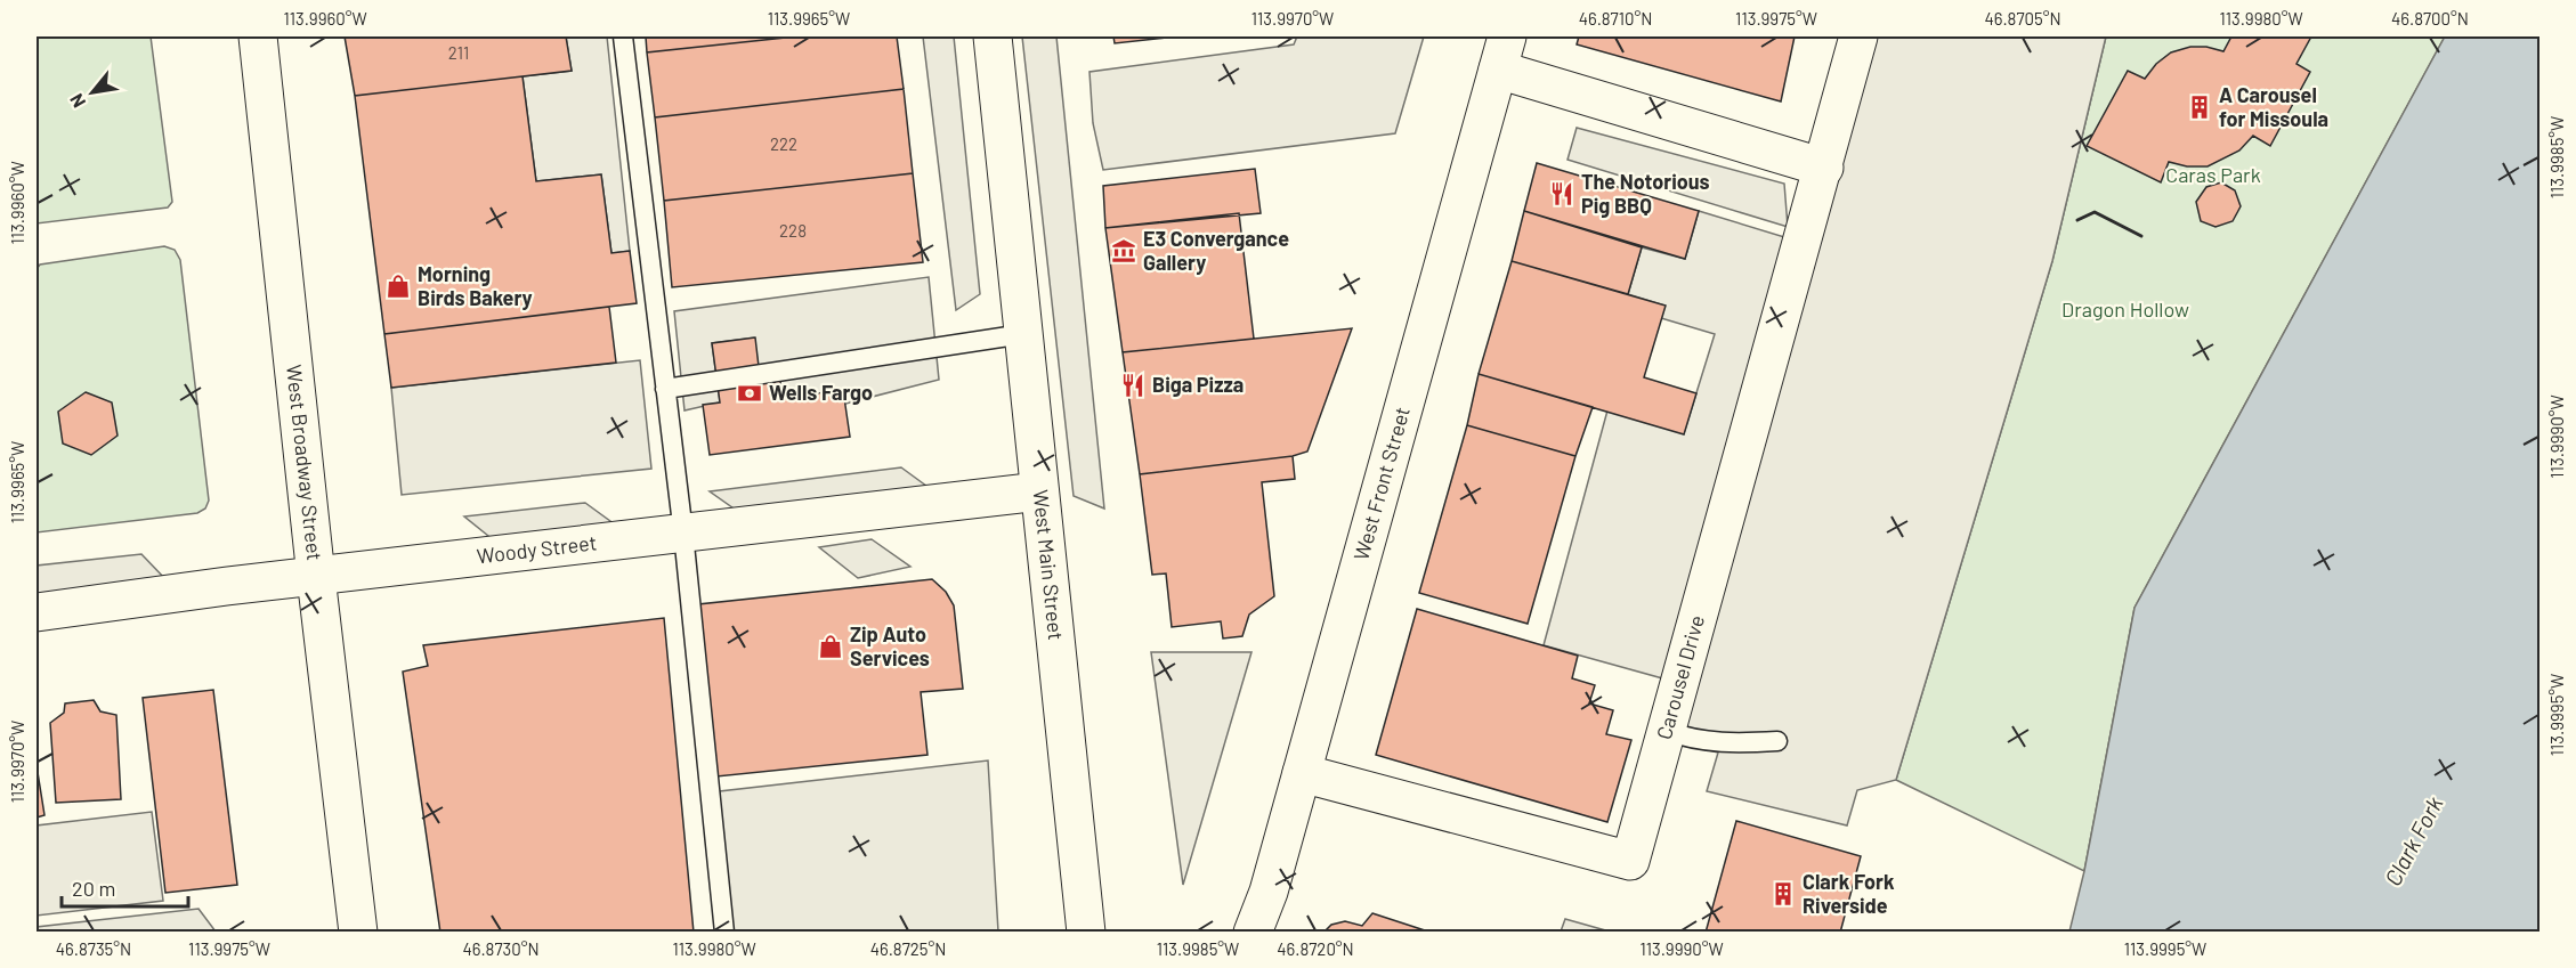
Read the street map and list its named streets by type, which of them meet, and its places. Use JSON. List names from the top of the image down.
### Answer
{
  "streets": {
    "street": [
      "West Broadway Street",
      "West Front Street",
      "Woody Street",
      "West Main Street",
      "Carousel Drive"
    ]
  },
  "crossings": [
    ["West Broadway Street", "Woody Street"],
    ["West Front Street", "Carousel Drive"],
    ["Woody Street", "West Main Street"]
  ],
  "water": ["Clark Fork"],
  "parks": ["Caras Park", "Dragon Hollow"],
  "places": {
    "building": ["A Carousel for Missoula", "Clark Fork Riverside"],
    "restaurant": ["The Notorious Pig BBQ", "Biga Pizza"],
    "museum": ["E3 Convergance Gallery"],
    "shop": ["Morning Birds Bakery", "Zip Auto Services"],
    "bank": ["Wells Fargo"]
  },
  "house_numbers": ["211", "222", "228"],
  "scale_bar": "20 m",
  "north": "bottom left",
  "coordinates": [
    "113.9960°W",
    "113.9965°W",
    "113.9970°W",
    "46.8710°N",
    "113.9975°W",
    "46.8705°N",
    "113.9980°W",
    "46.8700°N",
    "113.9985°W",
    "113.9990°W",
    "113.9995°W",
    "46.8735°N",
    "46.8730°N",
    "46.8725°N",
    "46.8720°N"
  ]
}
